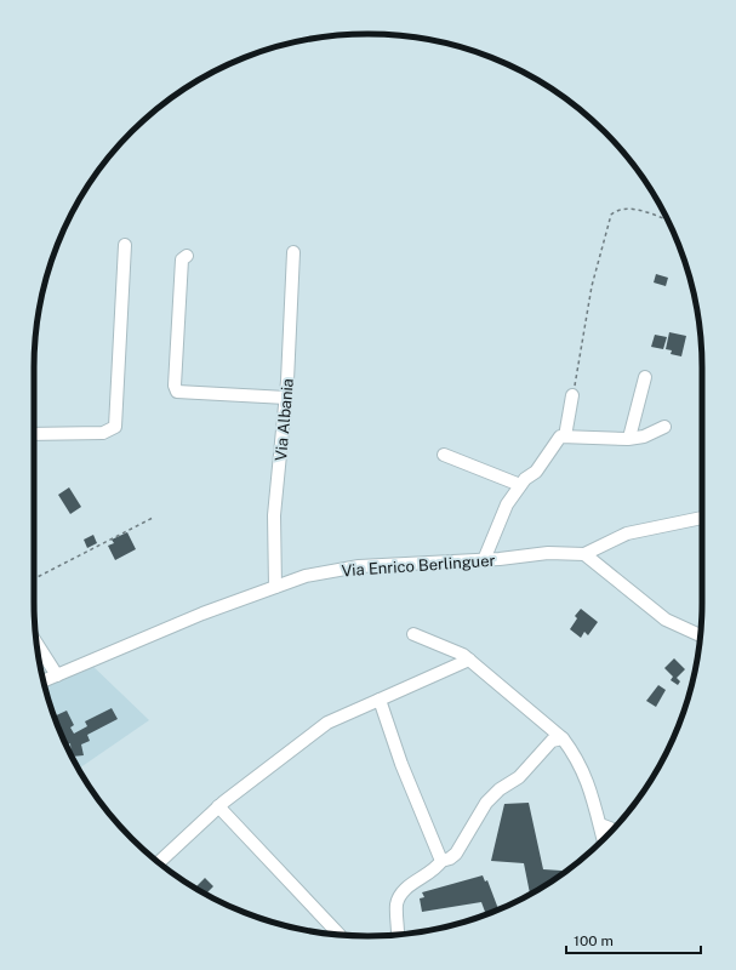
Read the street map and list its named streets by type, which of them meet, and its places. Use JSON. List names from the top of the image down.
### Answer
{
  "streets": {
    "street": ["Via Albania", "Via Enrico Berlinguer"]
  },
  "crossings": [
    ["Via Albania", "Via Enrico Berlinguer"]
  ],
  "scale_bar": "100 m"
}
